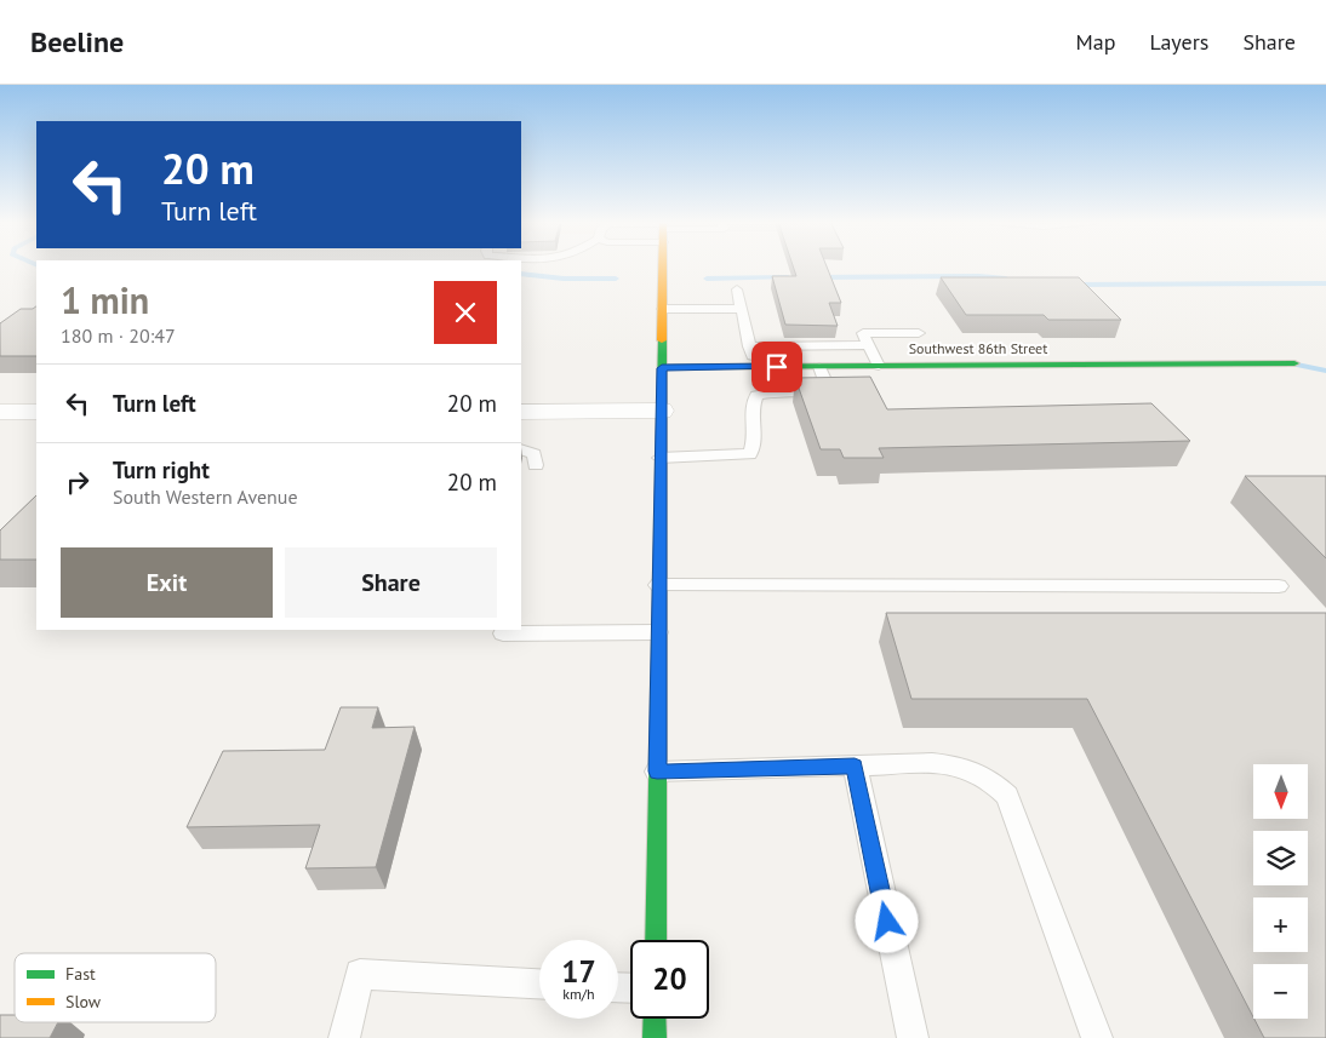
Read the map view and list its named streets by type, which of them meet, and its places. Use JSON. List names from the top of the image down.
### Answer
{
  "streets": {
    "main road": ["Southwest 86th Street"]
  },
  "legend": ["Fast", "Slow"],
  "north": "bottom",
  "page": {
    "header": "Beeline",
    "nav": ["Map", "Layers", "Share"],
    "turn": ["20 m", "Turn left"],
    "heading": ["1 min", "180 m · 20:47"],
    "list": [
      {
        "name": "Turn left",
        "value": "20 m"
      },
      {
        "name": "Turn right",
        "note": "South Western Avenue",
        "value": "20 m"
      }
    ],
    "buttons": ["Exit", "Share"],
    "map_buttons": ["+", "−"],
    "speed": "17 km/h",
    "limit": "20"
  }
}
